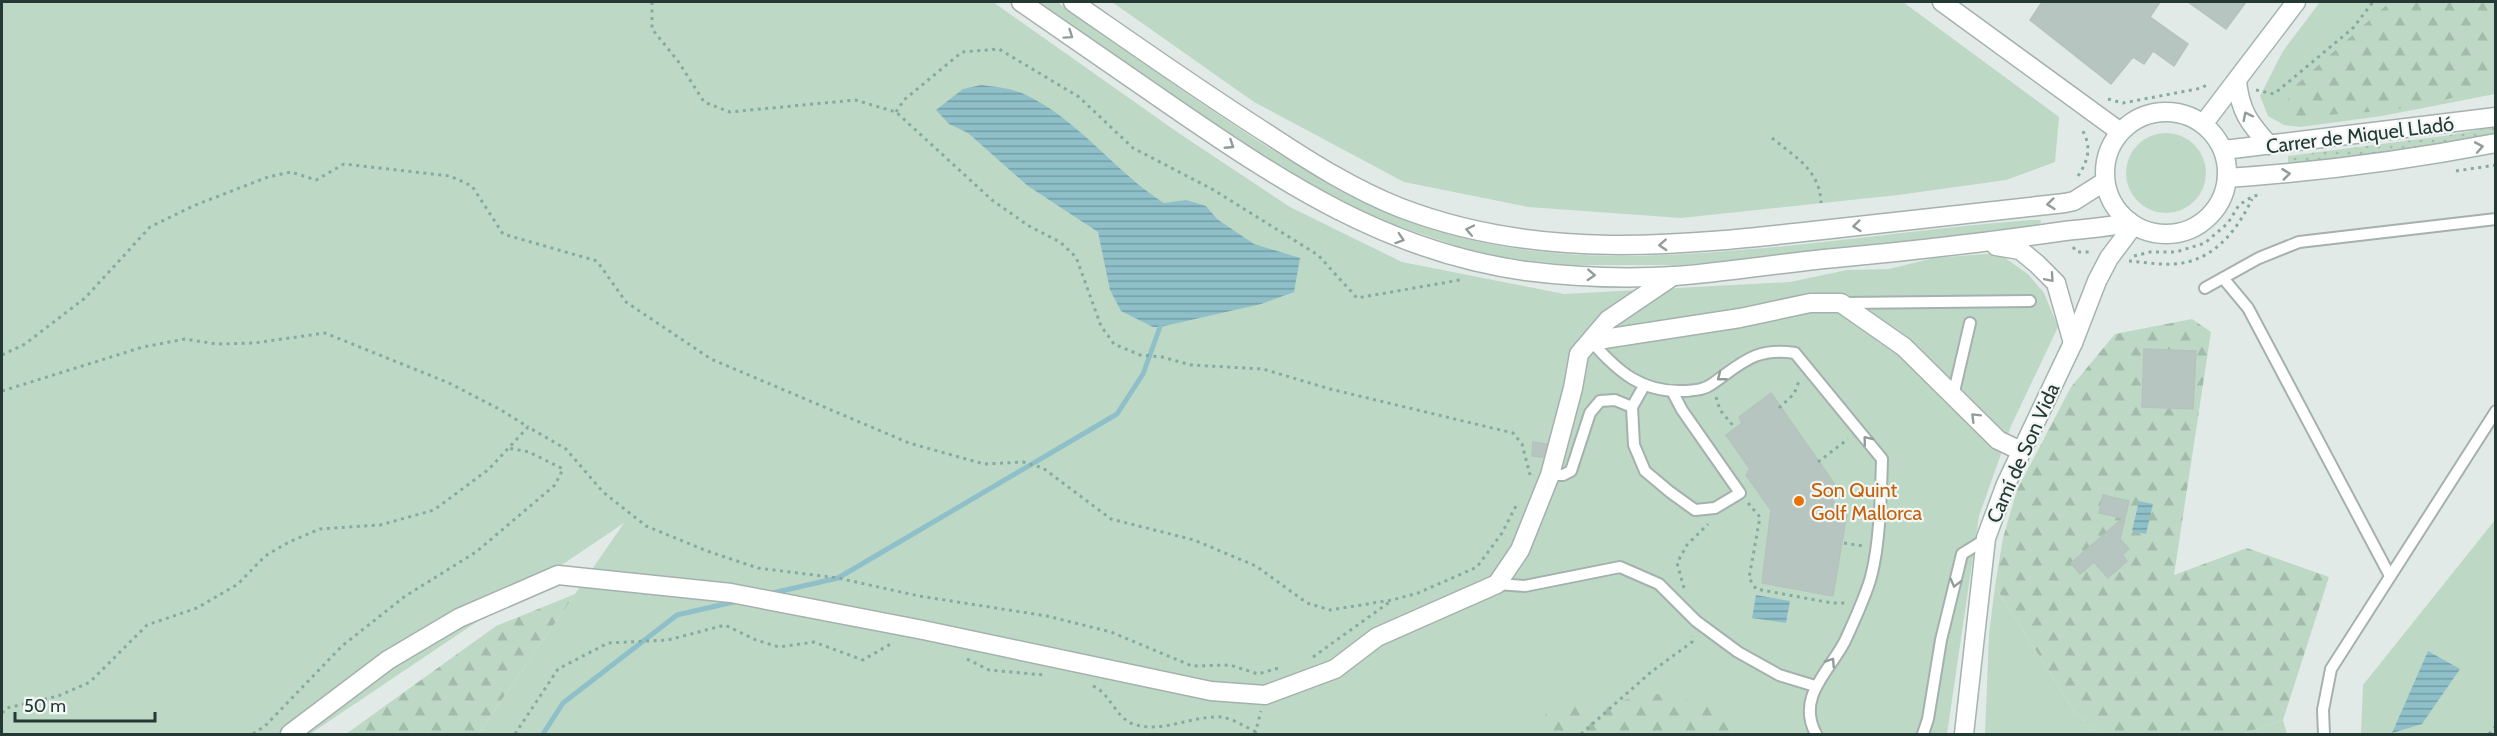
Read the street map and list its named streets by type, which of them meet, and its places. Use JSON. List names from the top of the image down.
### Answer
{
  "streets": {
    "street": ["Carrer de Miquel Lladó", "Camí de Son Vida"]
  },
  "crossings": [
    ["Carrer de Miquel Lladó", "Camí de Son Vida"]
  ],
  "places": ["Son Quint Golf Mallorca"],
  "scale_bar": "50 m"
}
